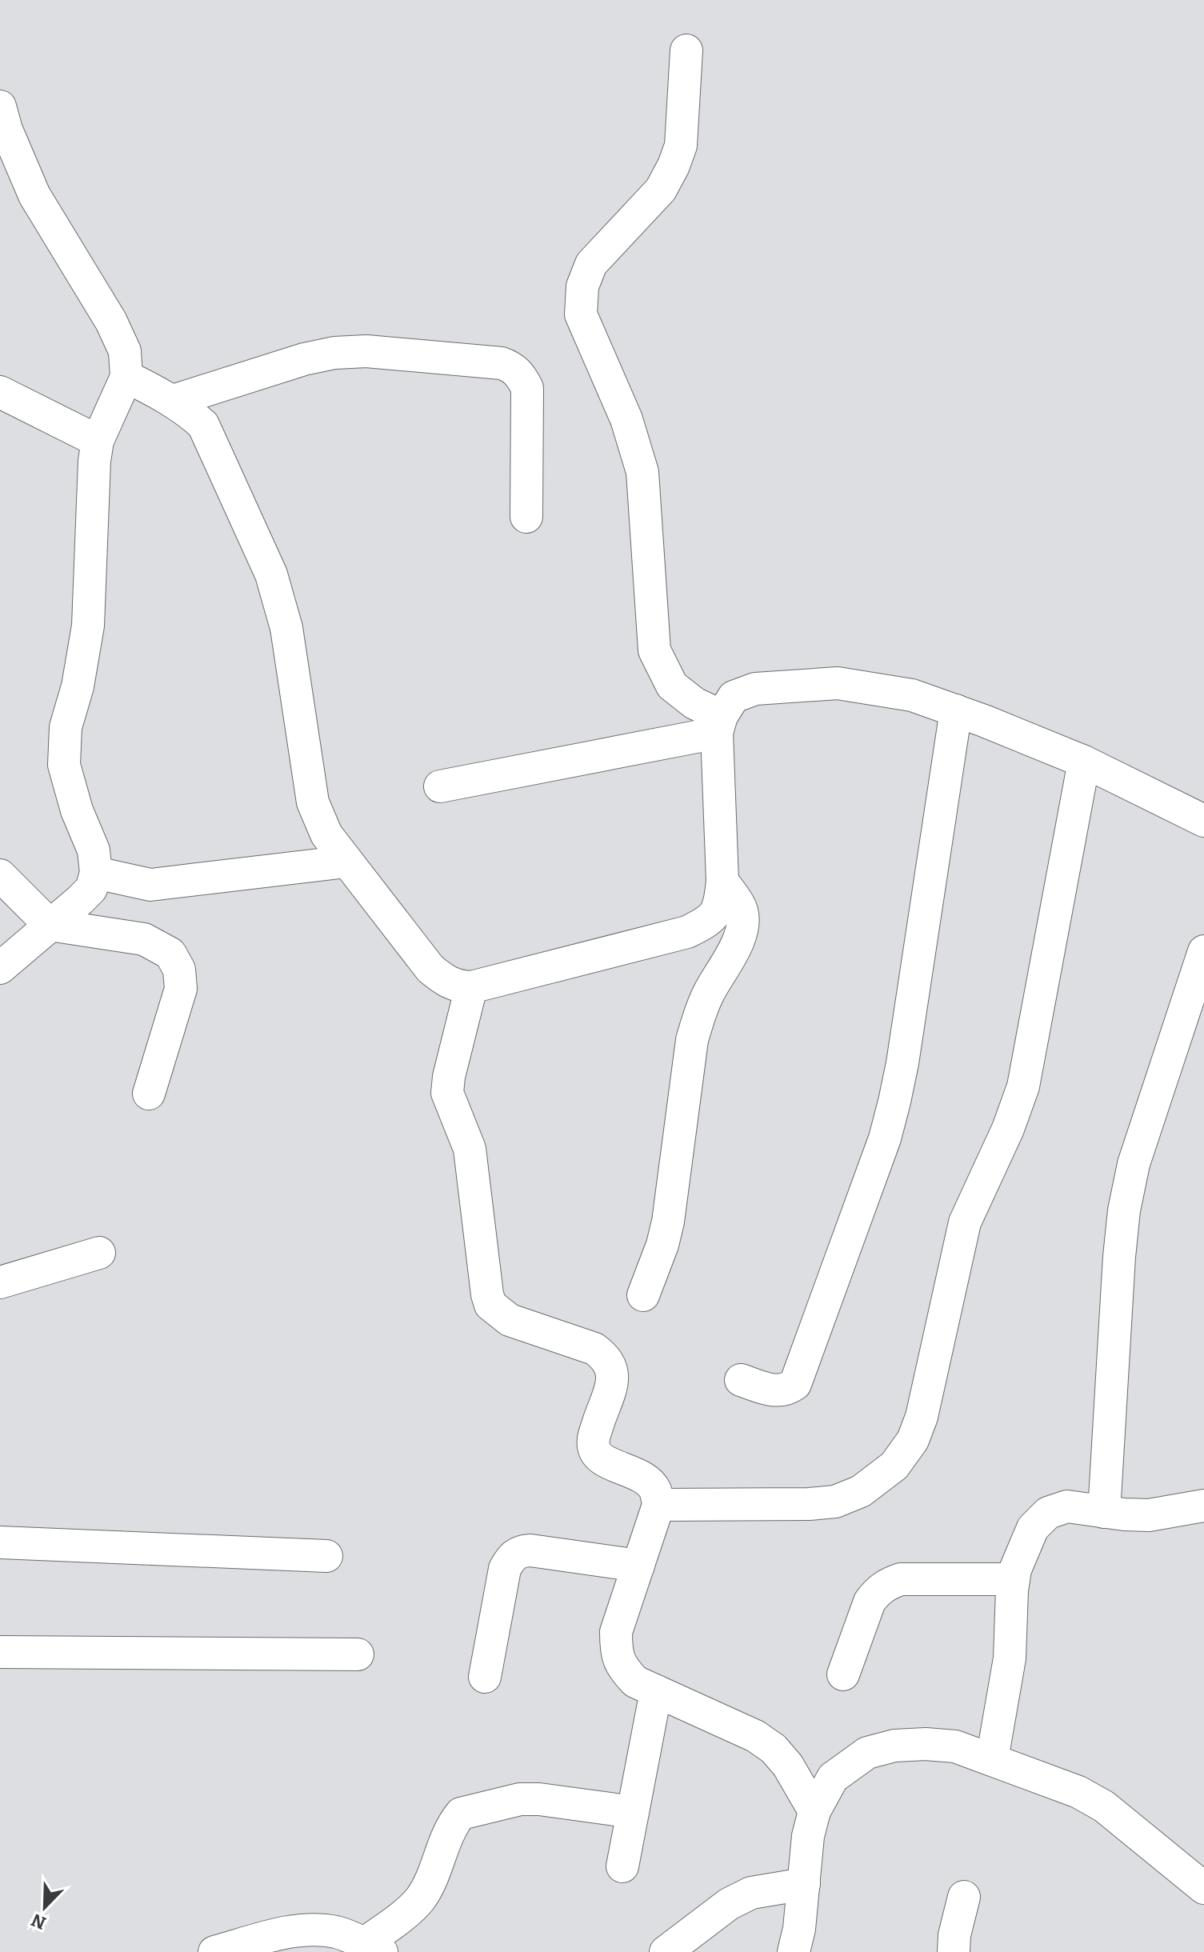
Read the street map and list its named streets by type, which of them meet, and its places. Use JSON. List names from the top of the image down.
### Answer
{
  "north": "bottom left"
}
